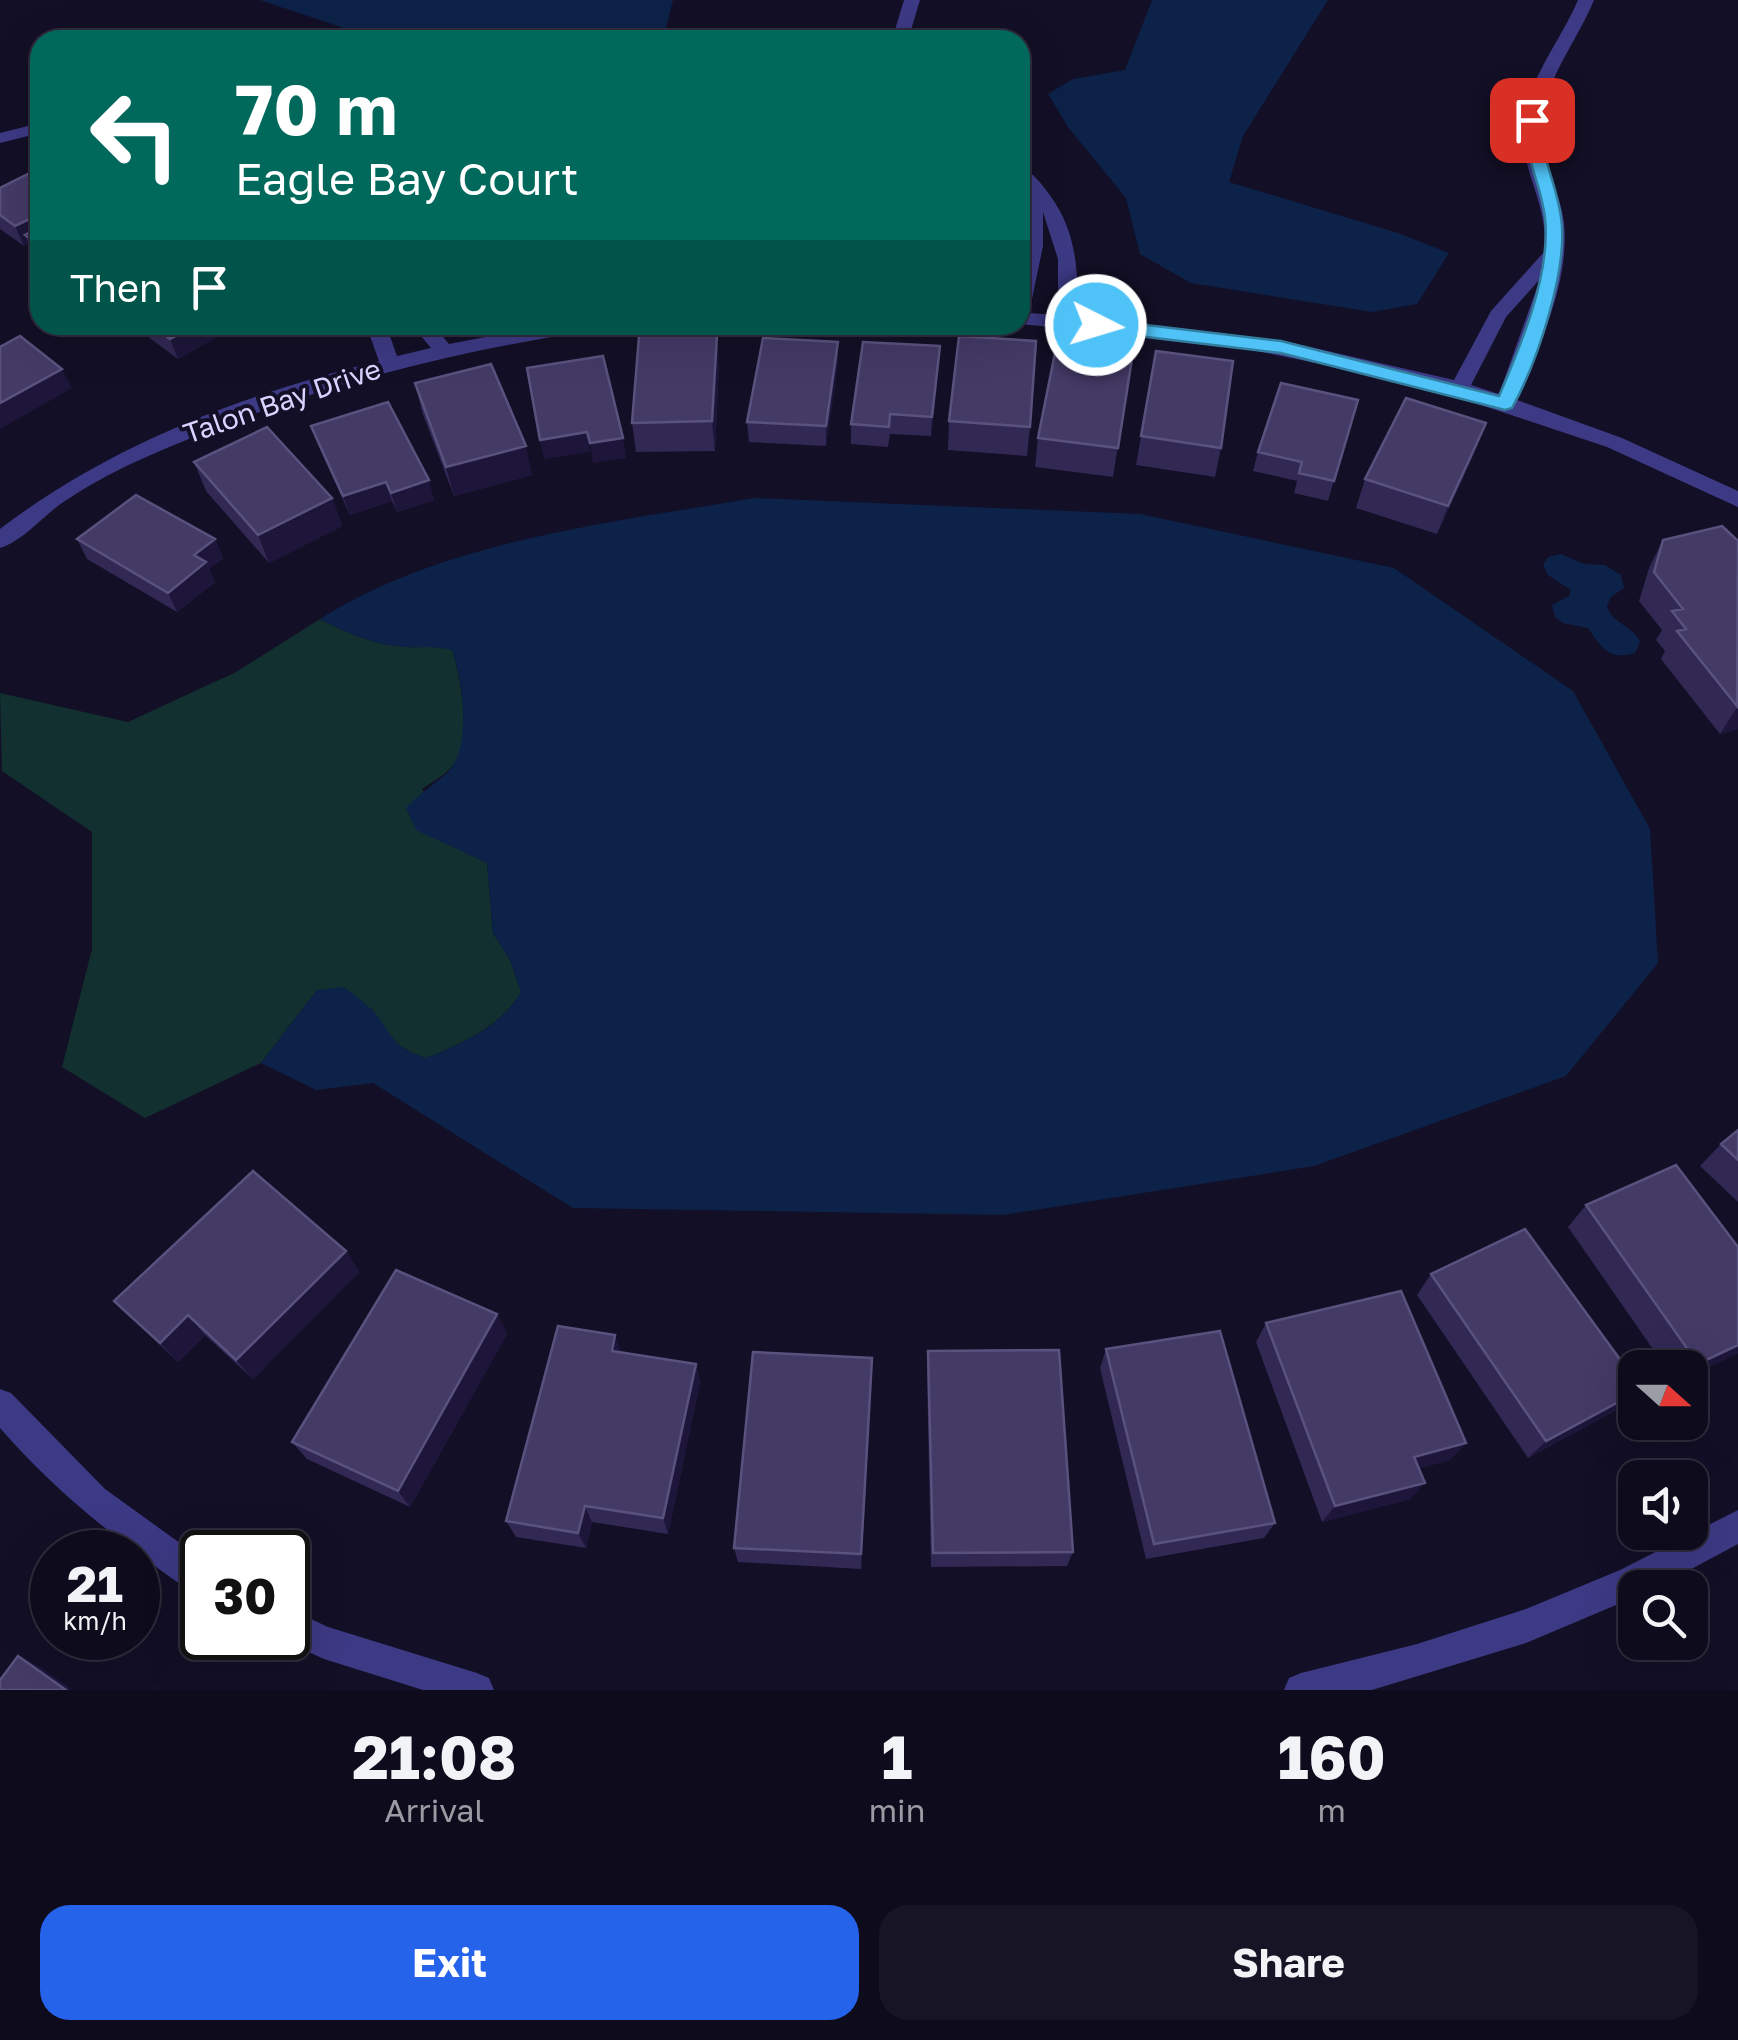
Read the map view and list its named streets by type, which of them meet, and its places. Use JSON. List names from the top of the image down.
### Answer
{
  "streets": {
    "street": ["Talon Bay Drive"]
  },
  "north": "right",
  "page": {
    "turn": ["70 m", "Eagle Bay Court"],
    "then": "Then",
    "speed": "21 km/h",
    "limit": "30",
    "eta": [
      "21:08",
      "Arrival",
      "1",
      "min",
      "160",
      "m"
    ],
    "buttons": ["Exit", "Share"]
  }
}
